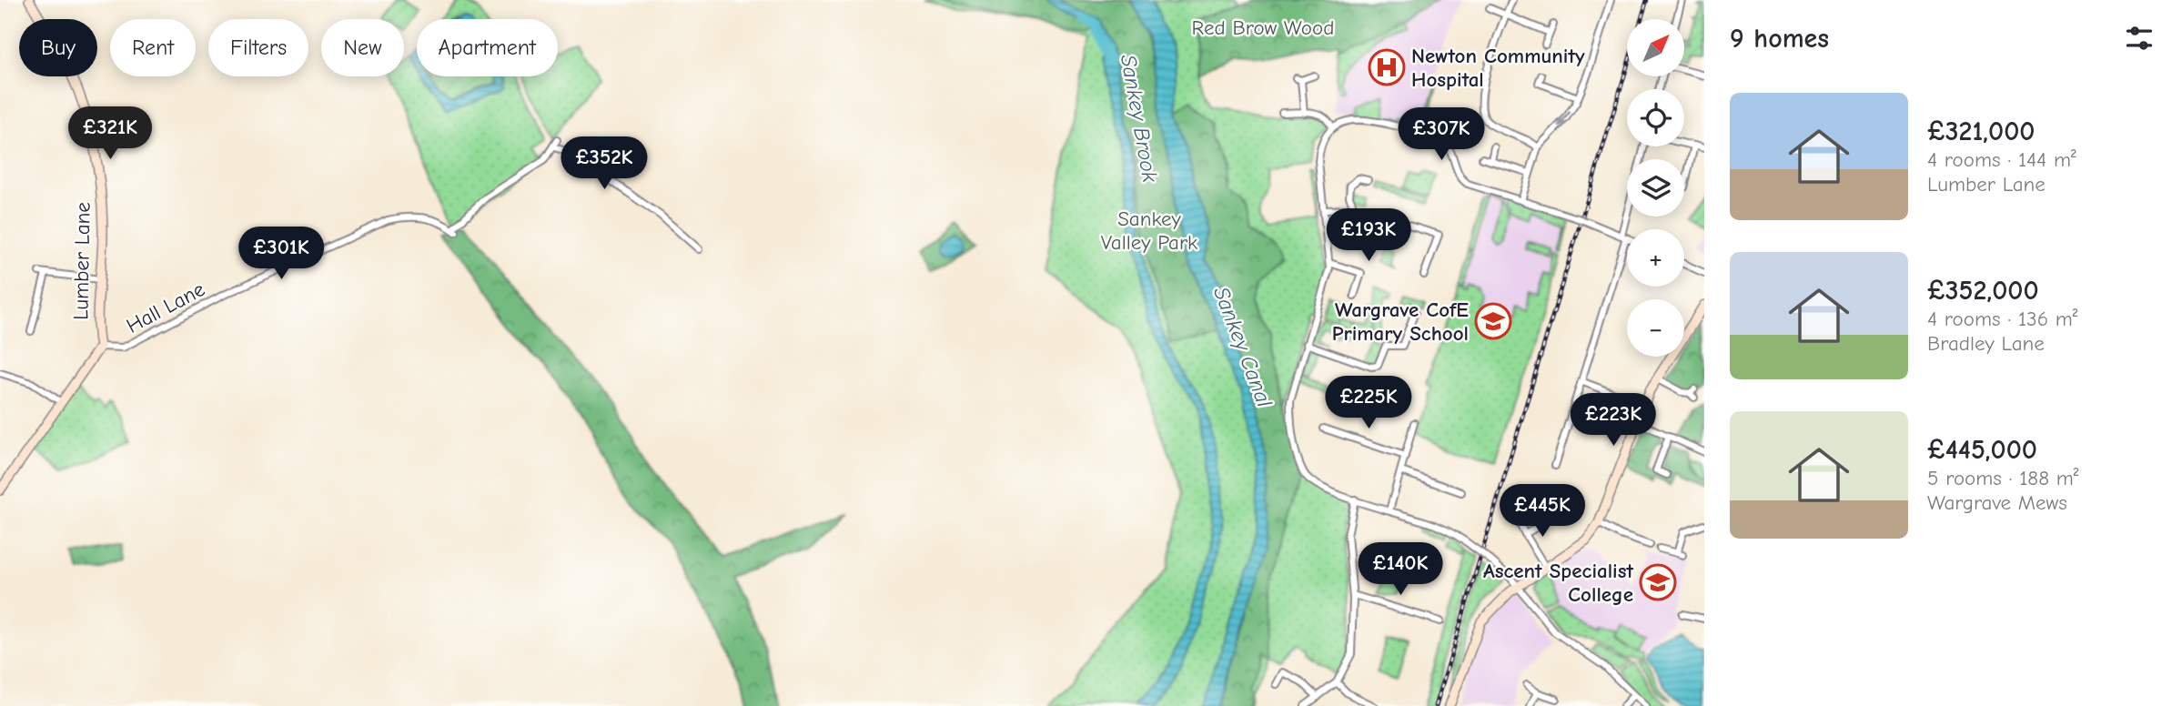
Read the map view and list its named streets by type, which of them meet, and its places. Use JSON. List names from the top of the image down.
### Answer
{
  "streets": {
    "street": ["Lumber Lane", "Hall Lane"]
  },
  "crossings": [
    ["Lumber Lane", "Hall Lane"]
  ],
  "water": ["Sankey Brook", "Sankey Canal"],
  "parks": ["Red Brow Wood", "Sankey Valley Park"],
  "places": {
    "hospital": ["Newton Community Hospital"],
    "school or university": ["Wargrave CofE Primary School", "Ascent Specialist College"]
  },
  "north": "top right",
  "page": {
    "heading": "9 homes",
    "map_buttons": ["+", "−"],
    "chip": [
      "Buy",
      "Rent",
      "Filters",
      "New",
      "Apartment"
    ],
    "list": [
      {
        "name": "£321,000",
        "note": "4 rooms · 144 m² · Lumber Lane"
      },
      {
        "name": "£352,000",
        "note": "4 rooms · 136 m² · Bradley Lane"
      },
      {
        "name": "£445,000",
        "note": "5 rooms · 188 m² · Wargrave Mews"
      }
    ],
    "price": [
      "£321K",
      "£307K",
      "£352K",
      "£193K",
      "£301K",
      "£225K",
      "£223K",
      "£445K",
      "£140K"
    ]
  }
}
